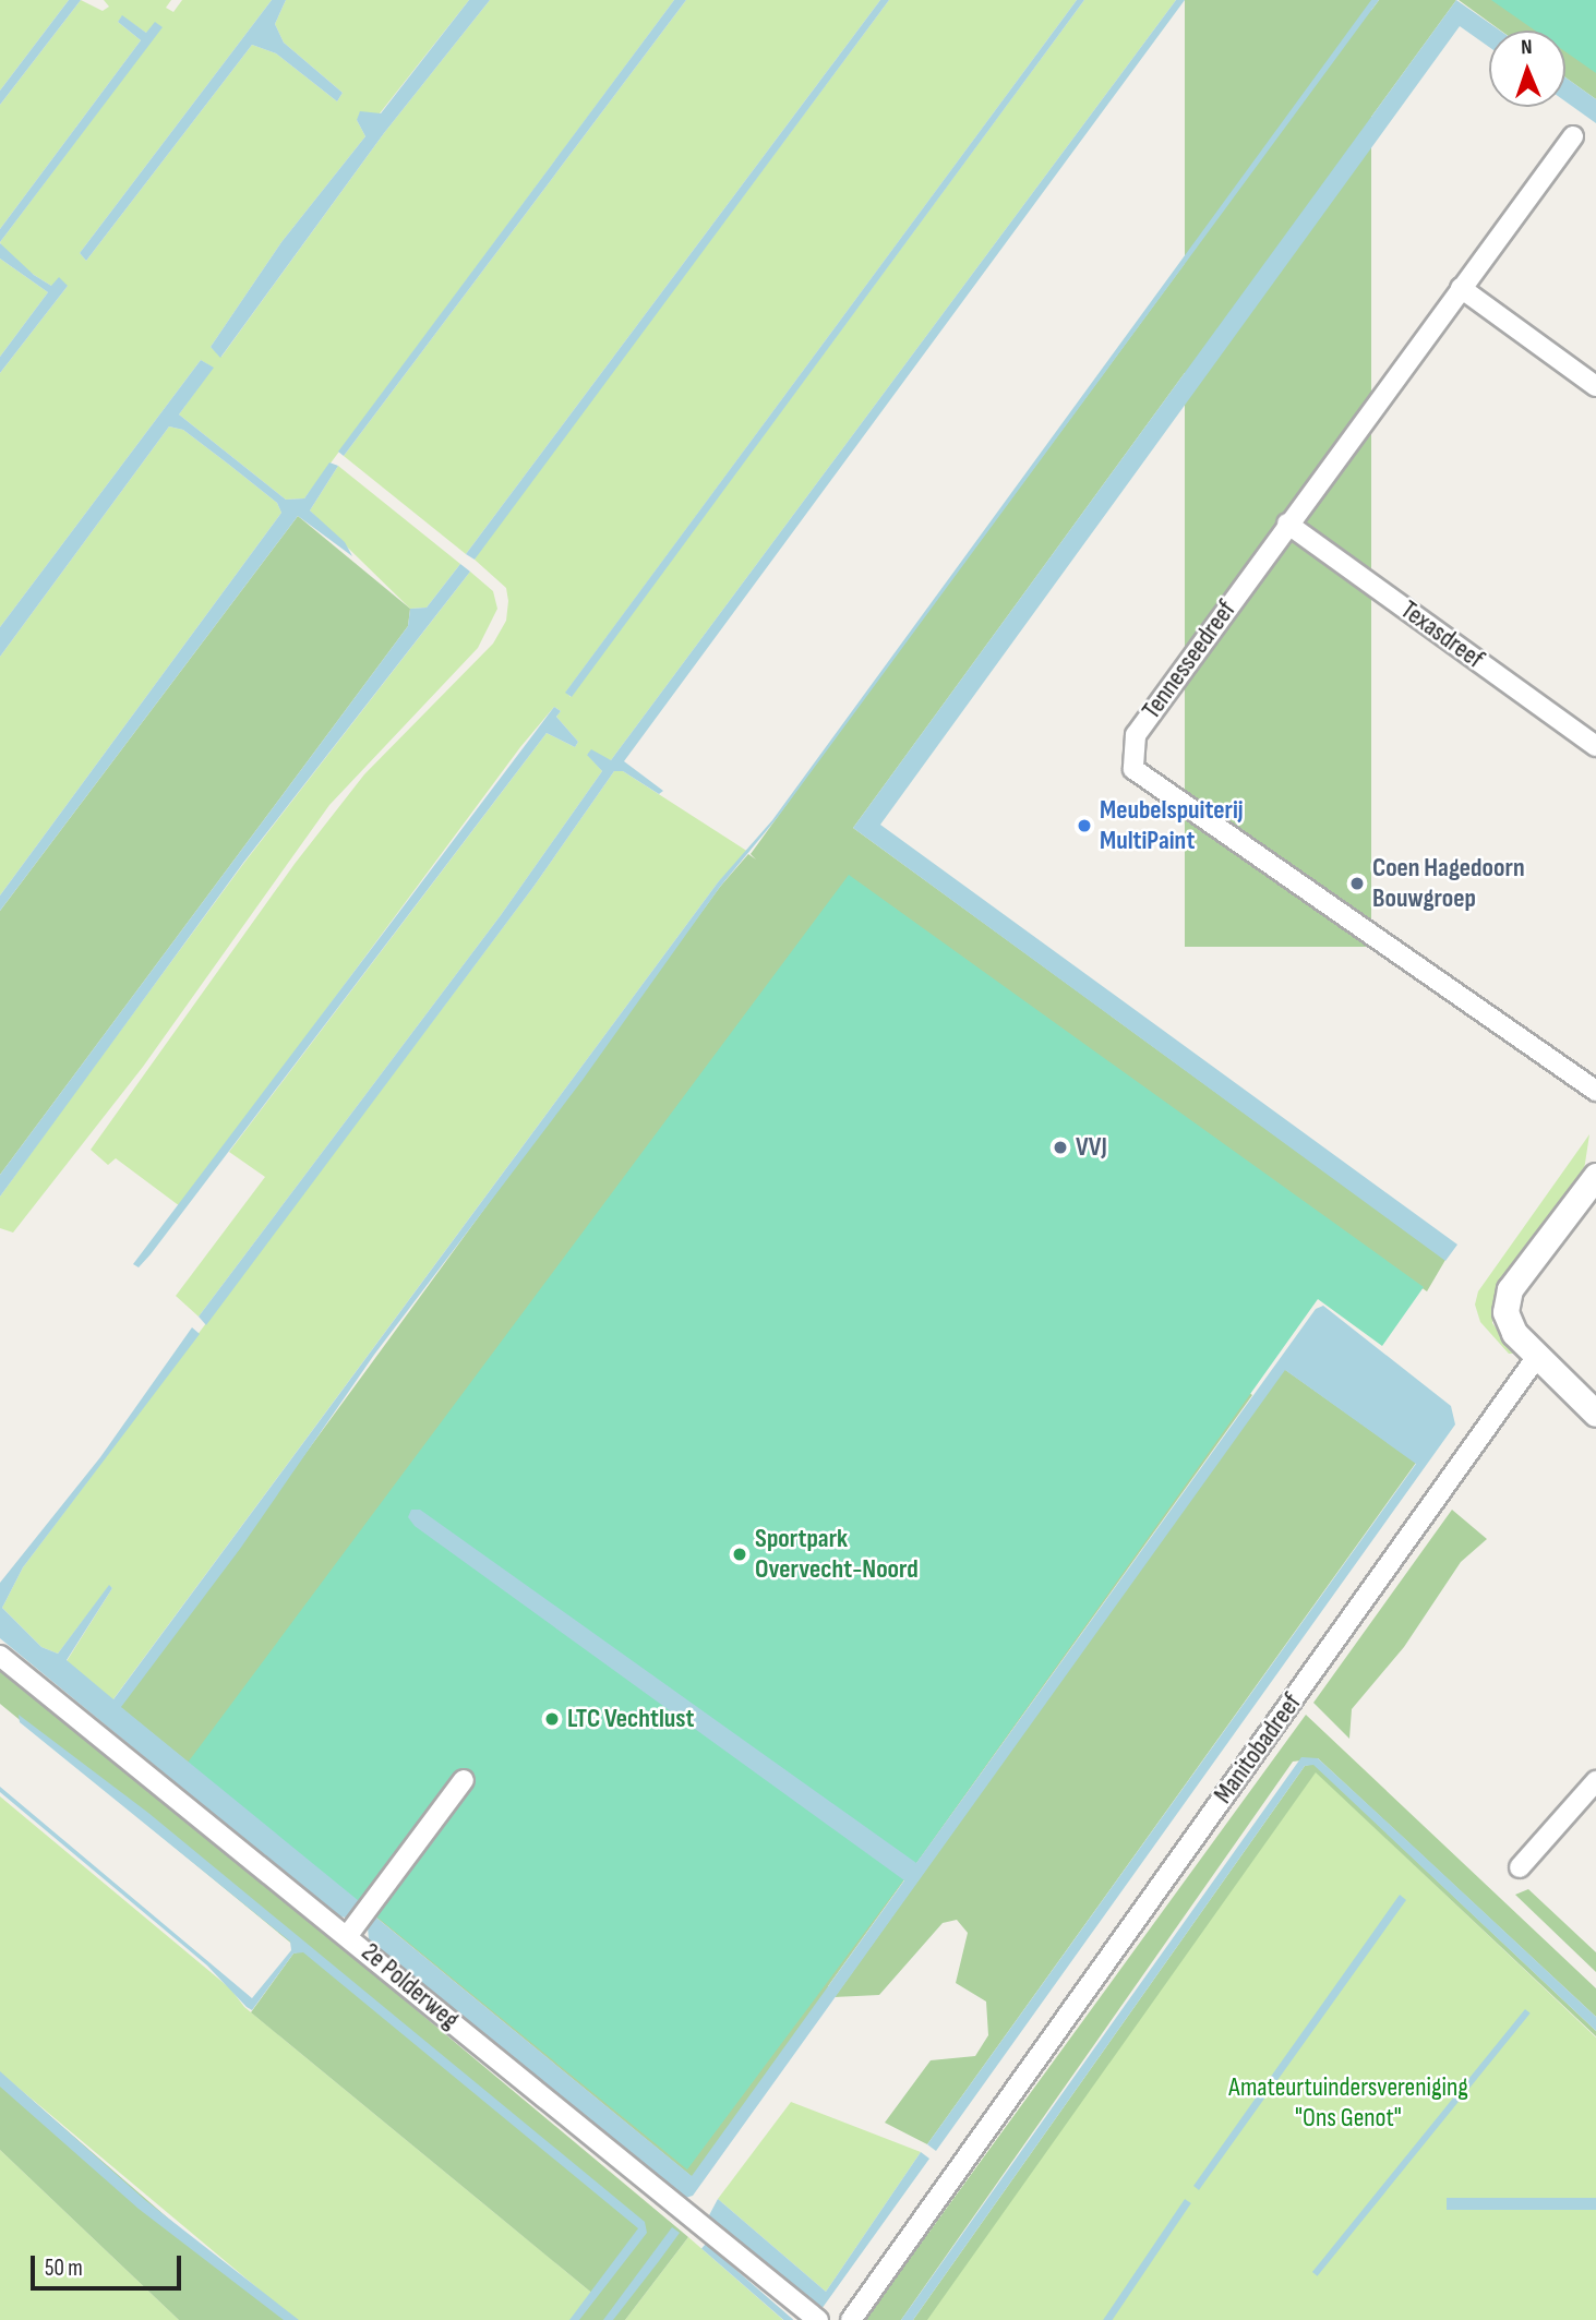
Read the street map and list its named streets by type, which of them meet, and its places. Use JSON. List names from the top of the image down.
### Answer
{
  "streets": {
    "street": [
      "Texasdreef",
      "Tennesseedreef",
      "Manitobadreef",
      "2e Polderweg"
    ]
  },
  "crossings": [
    ["Texasdreef", "Tennesseedreef"]
  ],
  "parks": ["Amateurtuindersvereniging \"Ons Genot\""],
  "places": [
    "Meubelspuiterij MultiPaint",
    "Coen Hagedoorn Bouwgroep",
    "VVJ",
    "Sportpark Overvecht-Noord",
    "LTC Vechtlust"
  ],
  "scale_bar": "50 m",
  "north": "top"
}
